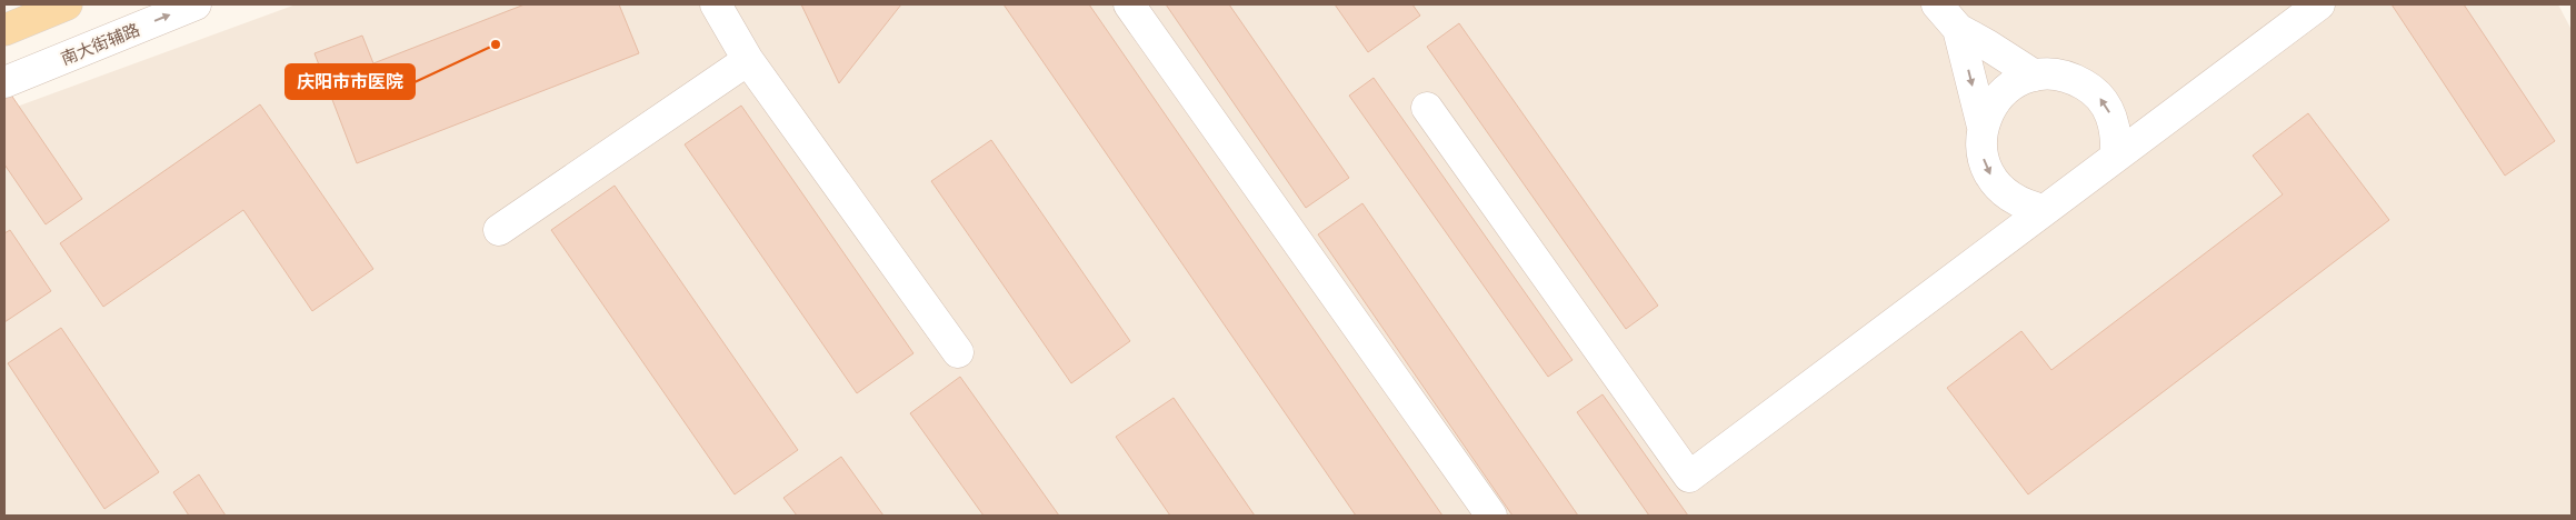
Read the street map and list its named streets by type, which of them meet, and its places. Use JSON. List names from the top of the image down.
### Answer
{
  "streets": {
    "street": ["南大街辅路"]
  },
  "one_way": ["南大街辅路"],
  "places": ["庆阳市市医院"]
}
